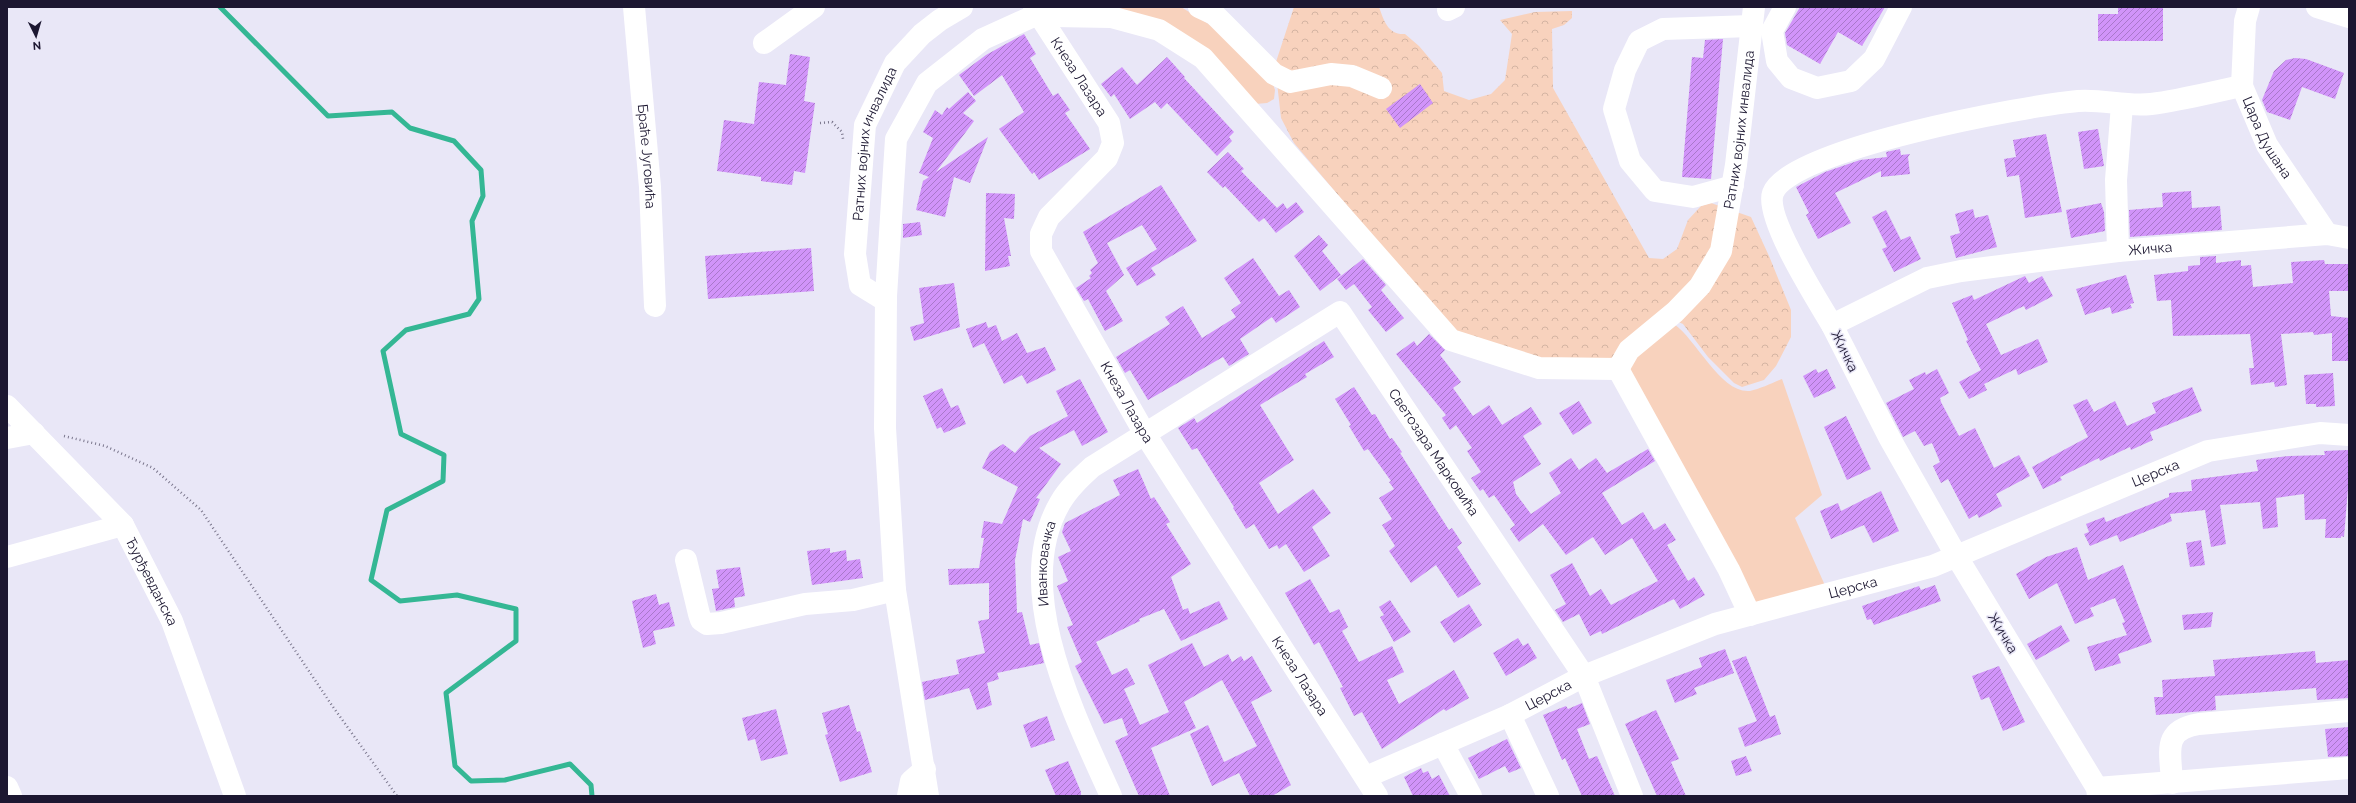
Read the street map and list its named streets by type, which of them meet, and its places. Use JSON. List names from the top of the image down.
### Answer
{
  "streets": {
    "street": [
      "Кнеза Лазара",
      "Ратних војних инвалида",
      "Цара Душана",
      "Браће Југовића",
      "Жичка",
      "Светозара Марковића",
      "Церска",
      "Иванковачка",
      "Ђурђевданска"
    ]
  },
  "crossings": [
    ["Кнеза Лазара", "Светозара Марковића"],
    ["Кнеза Лазара", "Церска"],
    ["Кнеза Лазара", "Иванковачка"],
    ["Цара Душана", "Жичка"],
    ["Жичка", "Церска"],
    ["Светозара Марковића", "Церска"],
    ["Светозара Марковића", "Иванковачка"]
  ],
  "north": "bottom"
}
